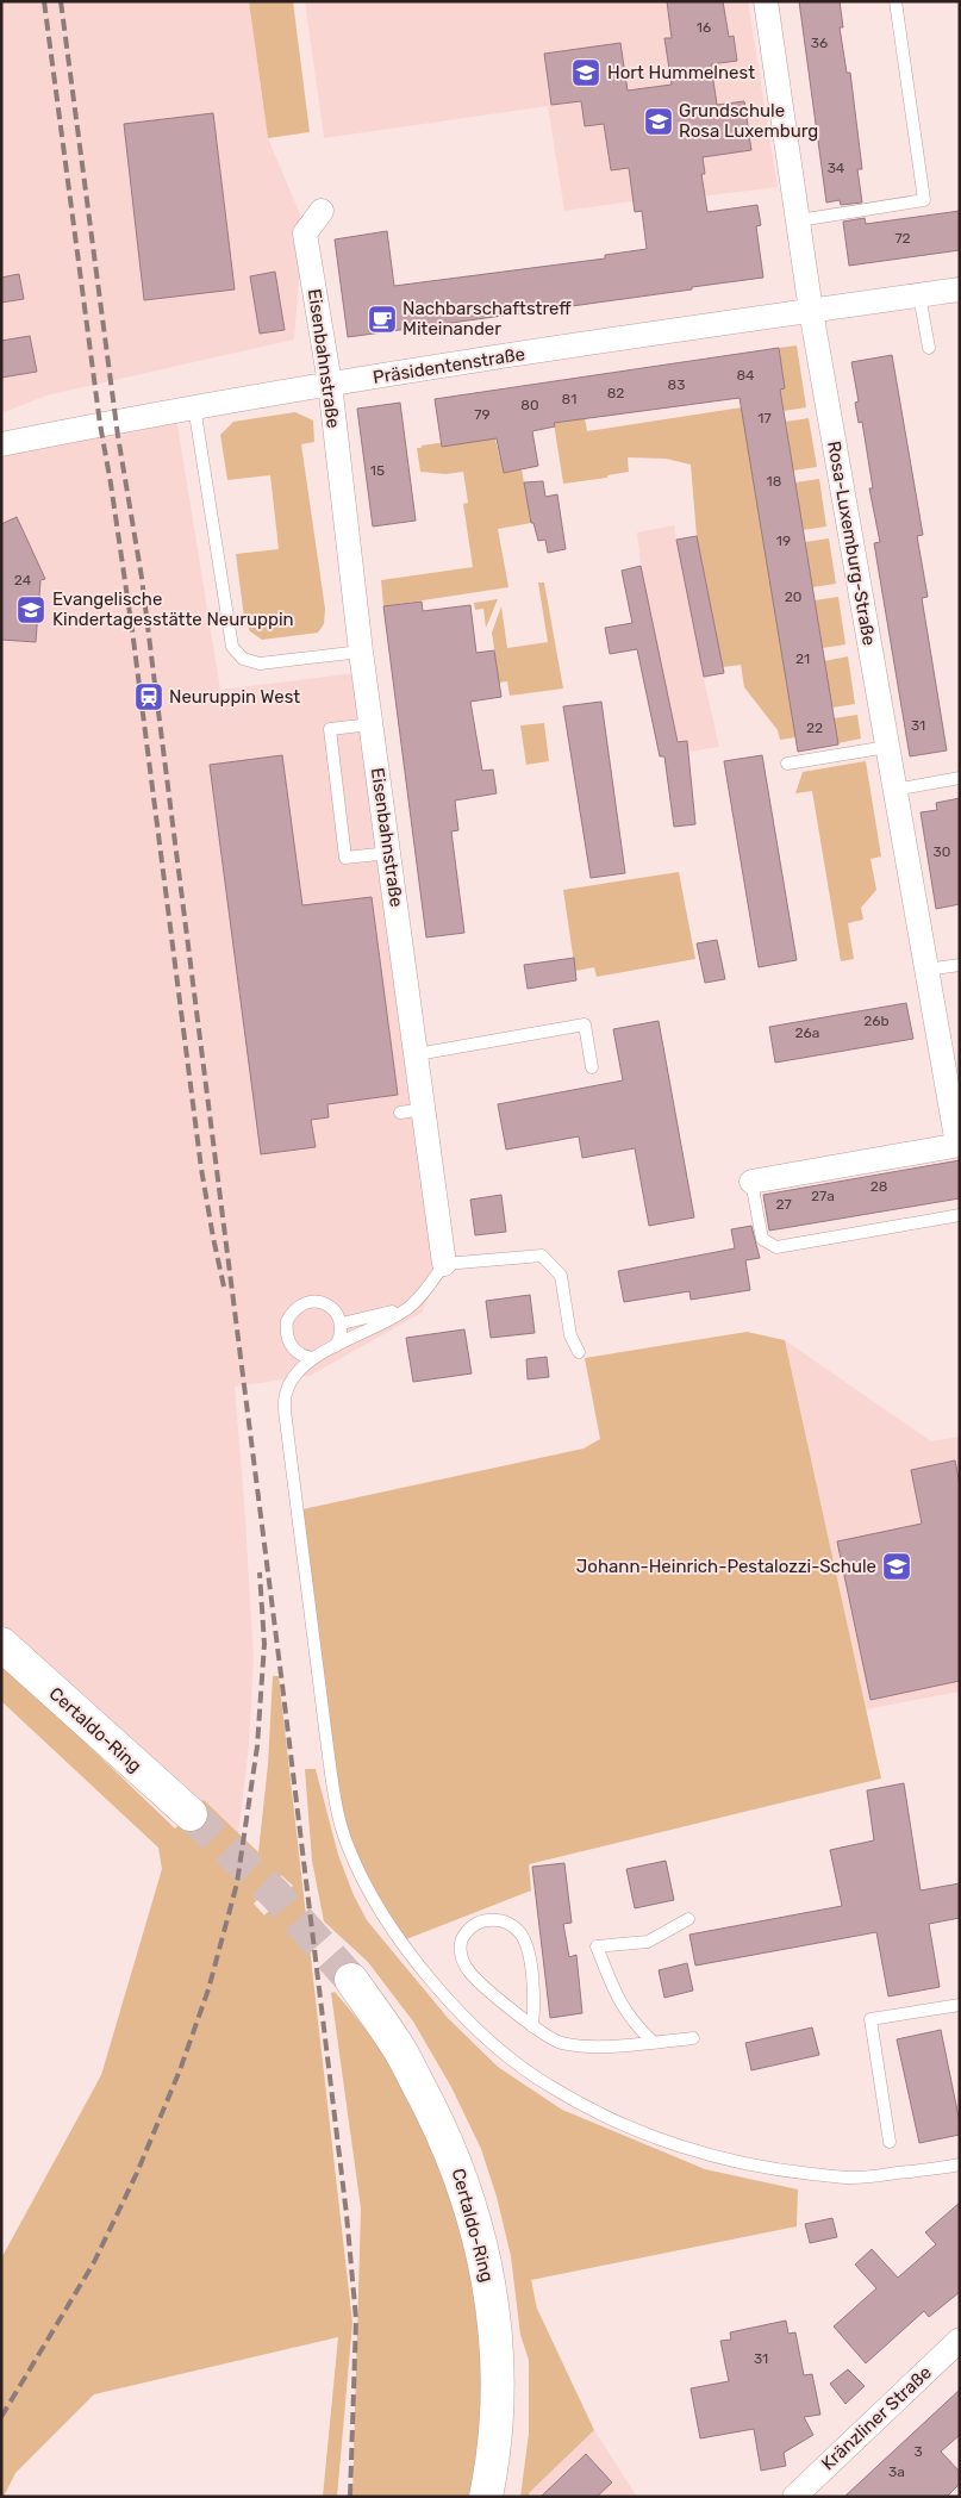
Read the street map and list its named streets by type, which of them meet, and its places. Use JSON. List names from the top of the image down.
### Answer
{
  "streets": {
    "main road": ["Certaldo-Ring"],
    "street": [
      "Eisenbahnstraße",
      "Präsidentenstraße",
      "Rosa-Luxemburg-Straße",
      "Kränzliner Straße"
    ]
  },
  "crossings": [
    ["Eisenbahnstraße", "Präsidentenstraße"],
    ["Präsidentenstraße", "Rosa-Luxemburg-Straße"]
  ],
  "places": {
    "school or university": [
      "Hort Hummelnest",
      "Grundschule Rosa Luxemburg",
      "Evangelische Kindertagesstätte Neuruppin",
      "Johann-Heinrich-Pestalozzi-Schule"
    ],
    "cafe": ["Nachbarschaftstreff Miteinander"],
    "station": ["Neuruppin West"]
  },
  "house_numbers": [
    "16",
    "36",
    "34",
    "72",
    "84",
    "83",
    "82",
    "81",
    "80",
    "79",
    "17",
    "15",
    "18",
    "19",
    "24",
    "20",
    "21",
    "31",
    "22",
    "30",
    "26b",
    "26a",
    "28",
    "27a",
    "27",
    "31",
    "3",
    "3a"
  ]
}
